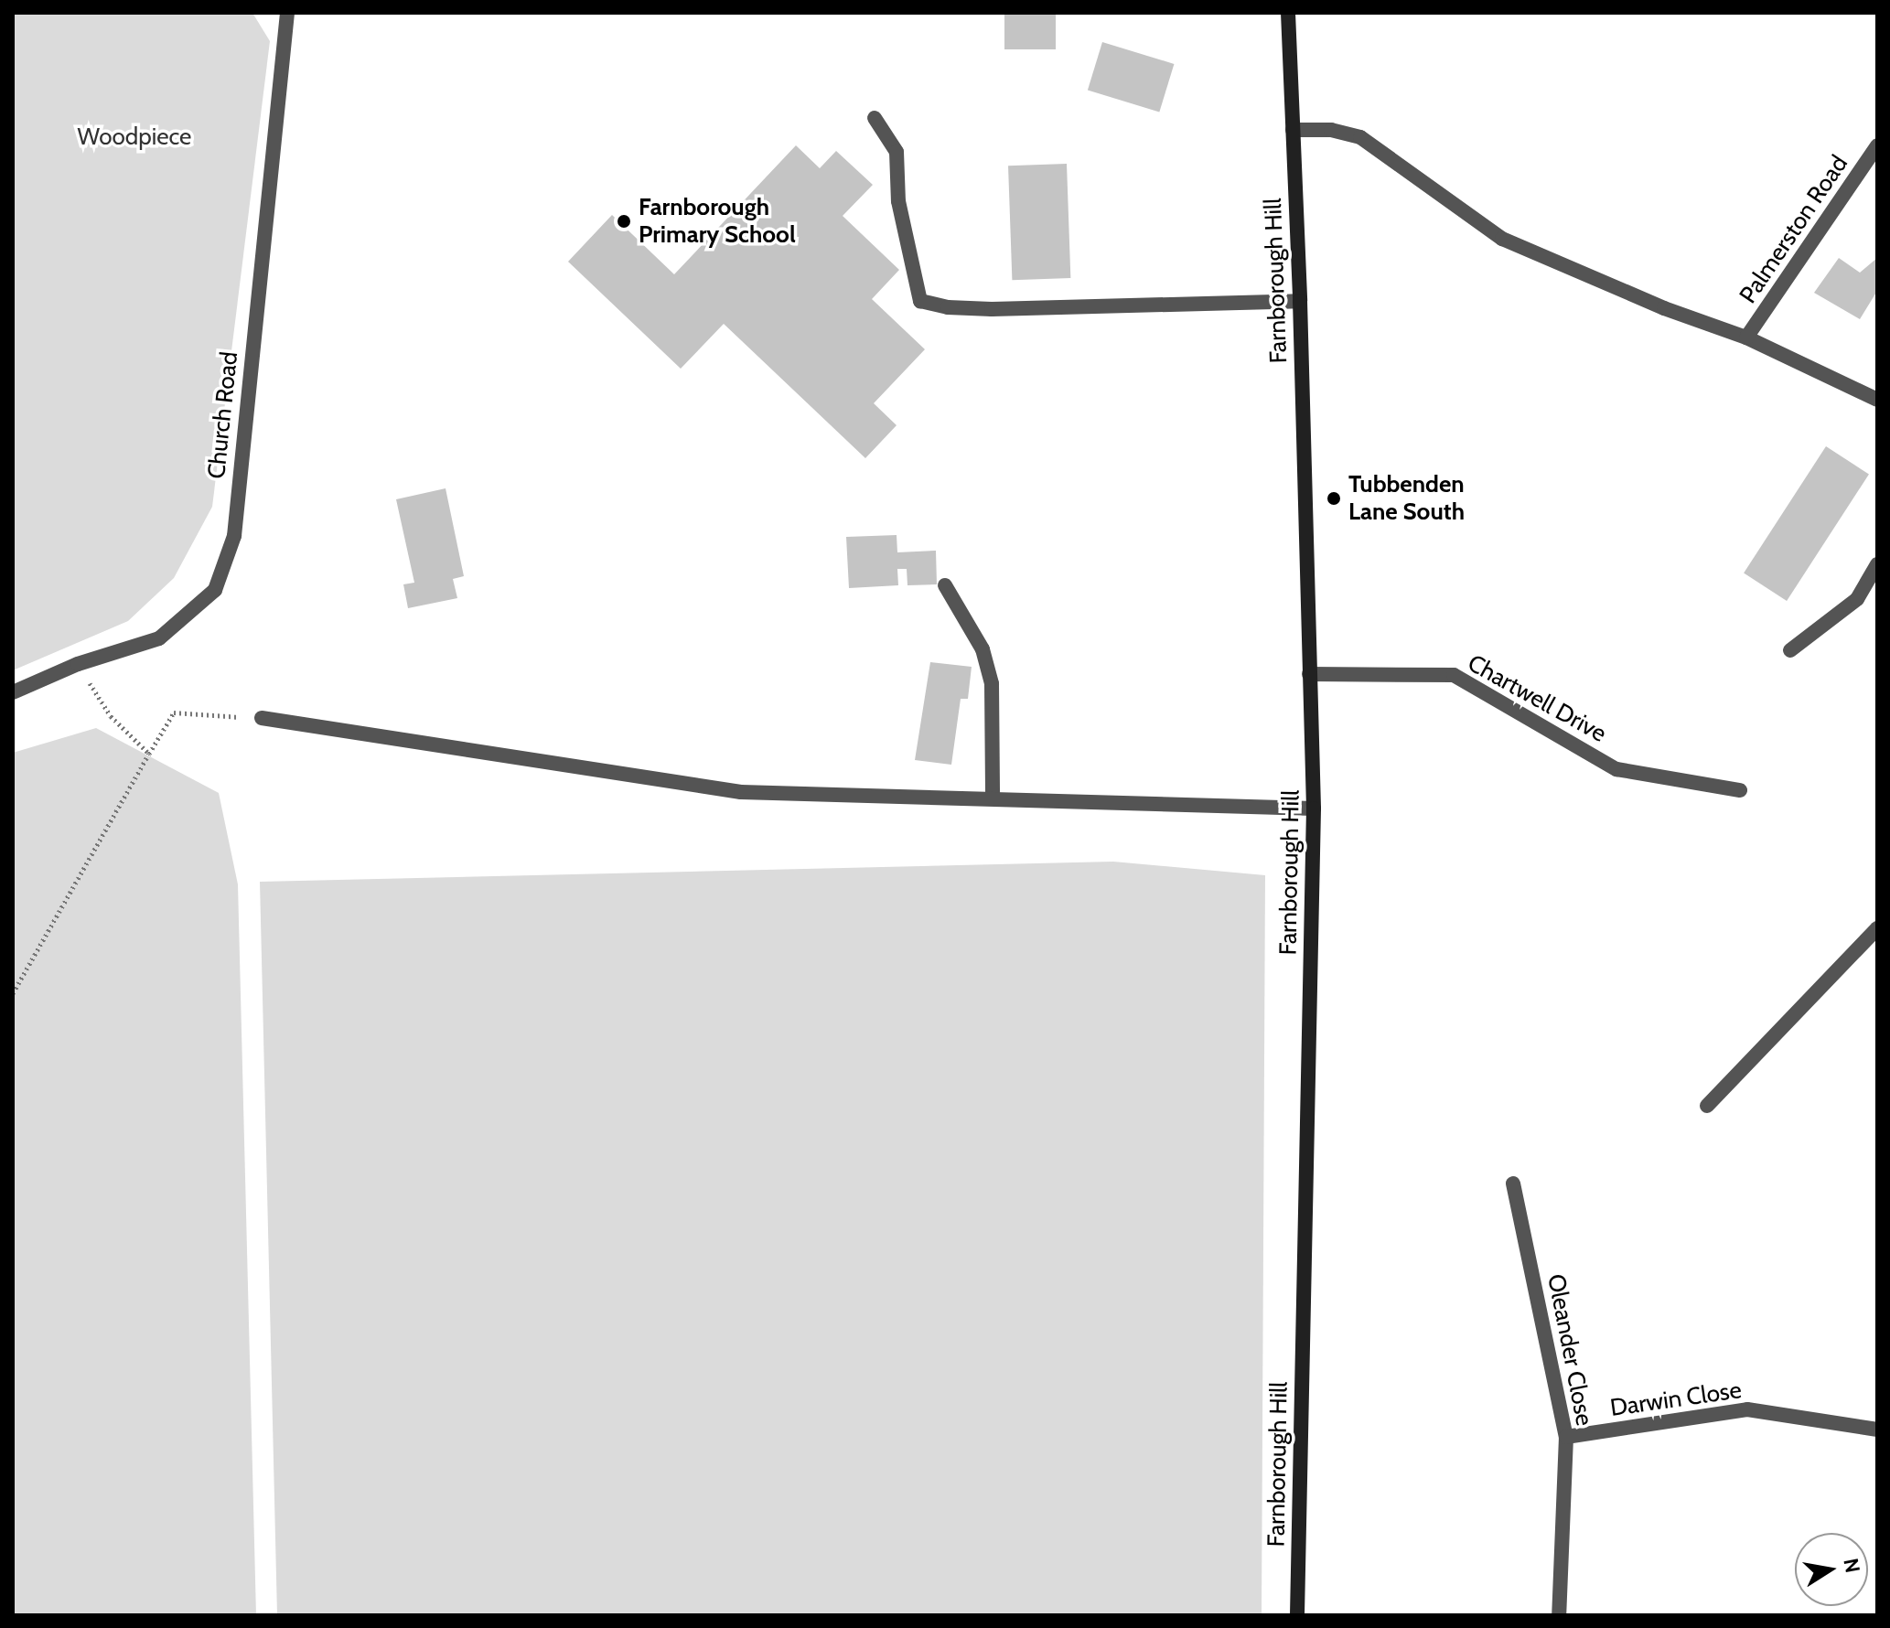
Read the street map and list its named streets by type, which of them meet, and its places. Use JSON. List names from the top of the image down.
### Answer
{
  "streets": {
    "main road": ["Farnborough Hill"],
    "street": [
      "Palmerston Road",
      "Church Road",
      "Chartwell Drive",
      "Oleander Close",
      "Darwin Close"
    ]
  },
  "crossings": [
    ["Farnborough Hill", "Chartwell Drive"],
    ["Oleander Close", "Darwin Close"]
  ],
  "parks": ["Woodpiece"],
  "places": ["Farnborough Primary School", "Tubbenden Lane South"],
  "north": "right"
}
